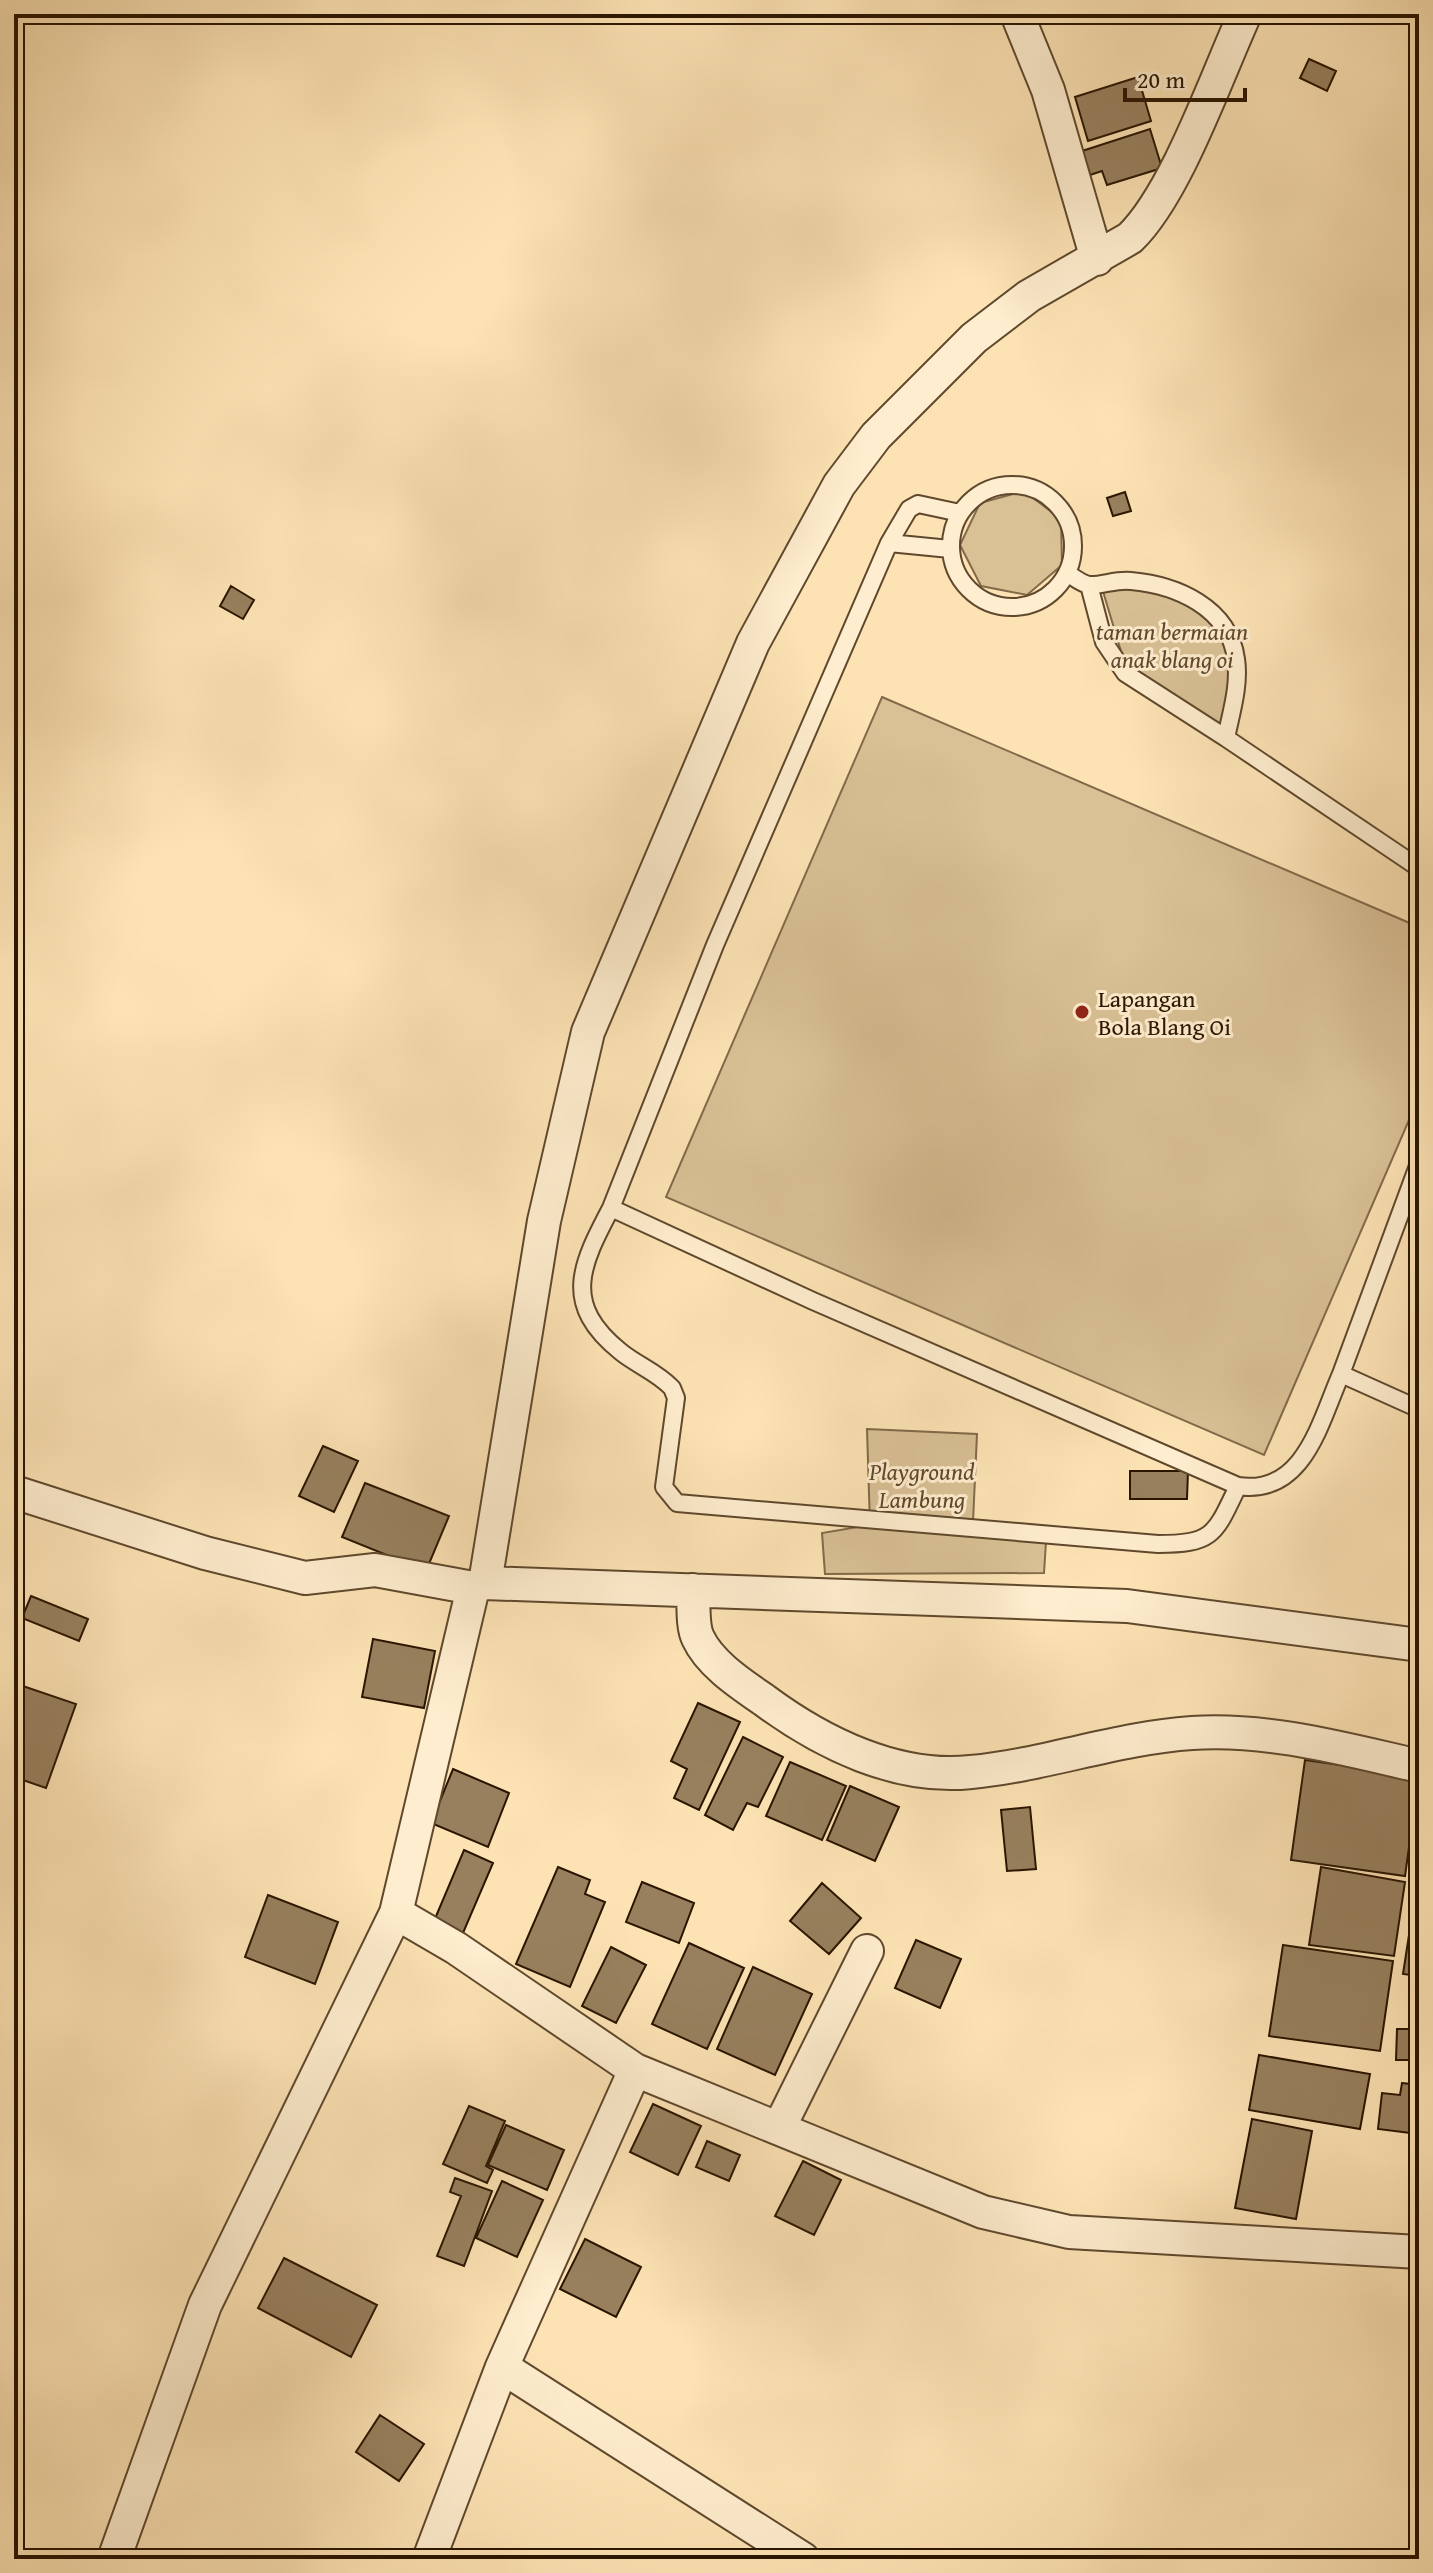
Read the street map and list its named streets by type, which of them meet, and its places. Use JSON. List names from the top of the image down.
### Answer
{
  "parks": ["taman bermaian anak blang oi", "Playground Lambung"],
  "places": ["Lapangan Bola Blang Oi"],
  "scale_bar": "20 m"
}
